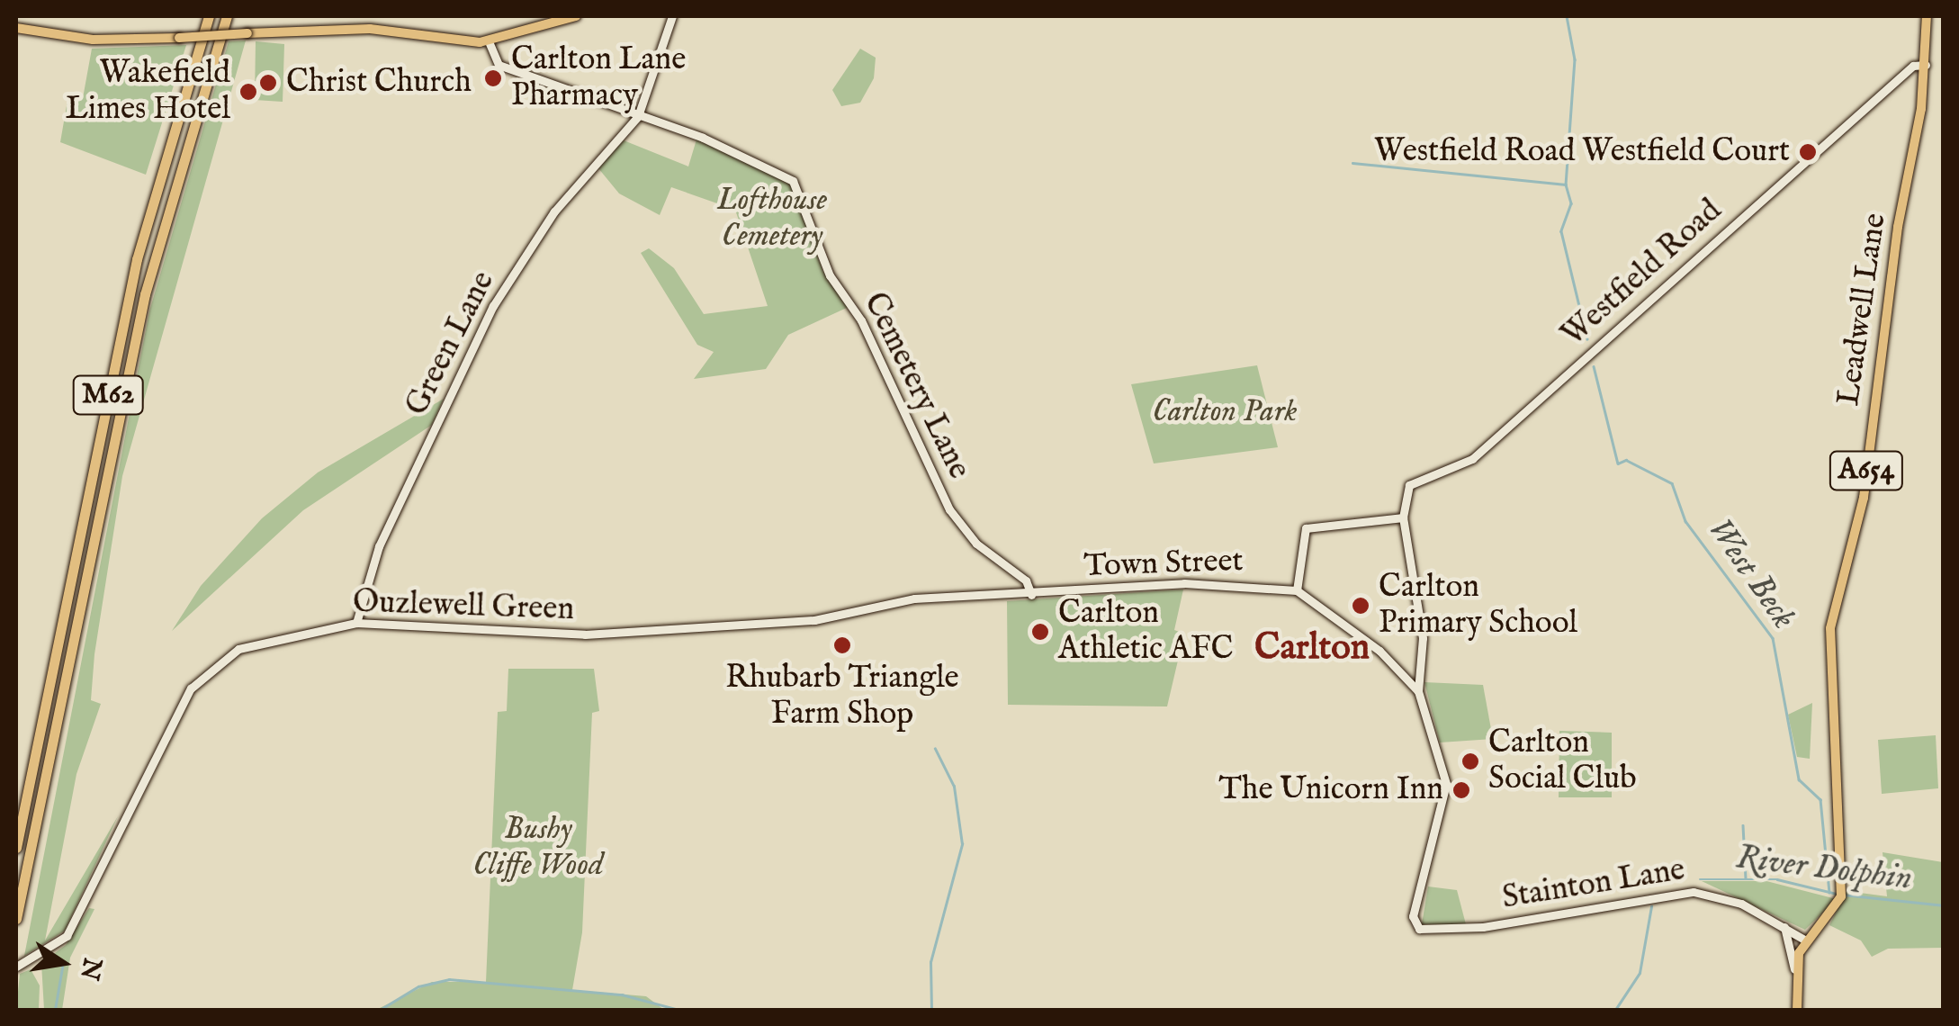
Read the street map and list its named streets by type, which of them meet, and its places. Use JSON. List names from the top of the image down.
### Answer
{
  "streets": {
    "highway": ["M62"],
    "main road": ["Leadwell Lane", "A654"],
    "street": [
      "Westfield Road",
      "Green Lane",
      "Cemetery Lane",
      "Town Street",
      "Ouzlewell Green",
      "Stainton Lane"
    ]
  },
  "crossings": [
    ["Westfield Road", "Leadwell Lane"],
    ["Leadwell Lane", "A654"],
    ["Leadwell Lane", "Stainton Lane"],
    ["Green Lane", "Cemetery Lane"],
    ["Green Lane", "Ouzlewell Green"],
    ["Cemetery Lane", "Town Street"],
    ["Cemetery Lane", "Ouzlewell Green"],
    ["Town Street", "Ouzlewell Green"]
  ],
  "districts": ["Carlton"],
  "water": ["West Beck", "River Dolphin"],
  "parks": ["Lofthouse Cemetery", "Carlton Park", "Bushy Cliffe Wood"],
  "places": [
    "Carlton Lane Pharmacy",
    "Christ Church",
    "Wakefield Limes Hotel",
    "Westfield Road Westfield Court",
    "Carlton Primary School",
    "Carlton Athletic AFC",
    "Rhubarb Triangle Farm Shop",
    "Carlton Social Club",
    "The Unicorn Inn"
  ],
  "north": "right"
}
